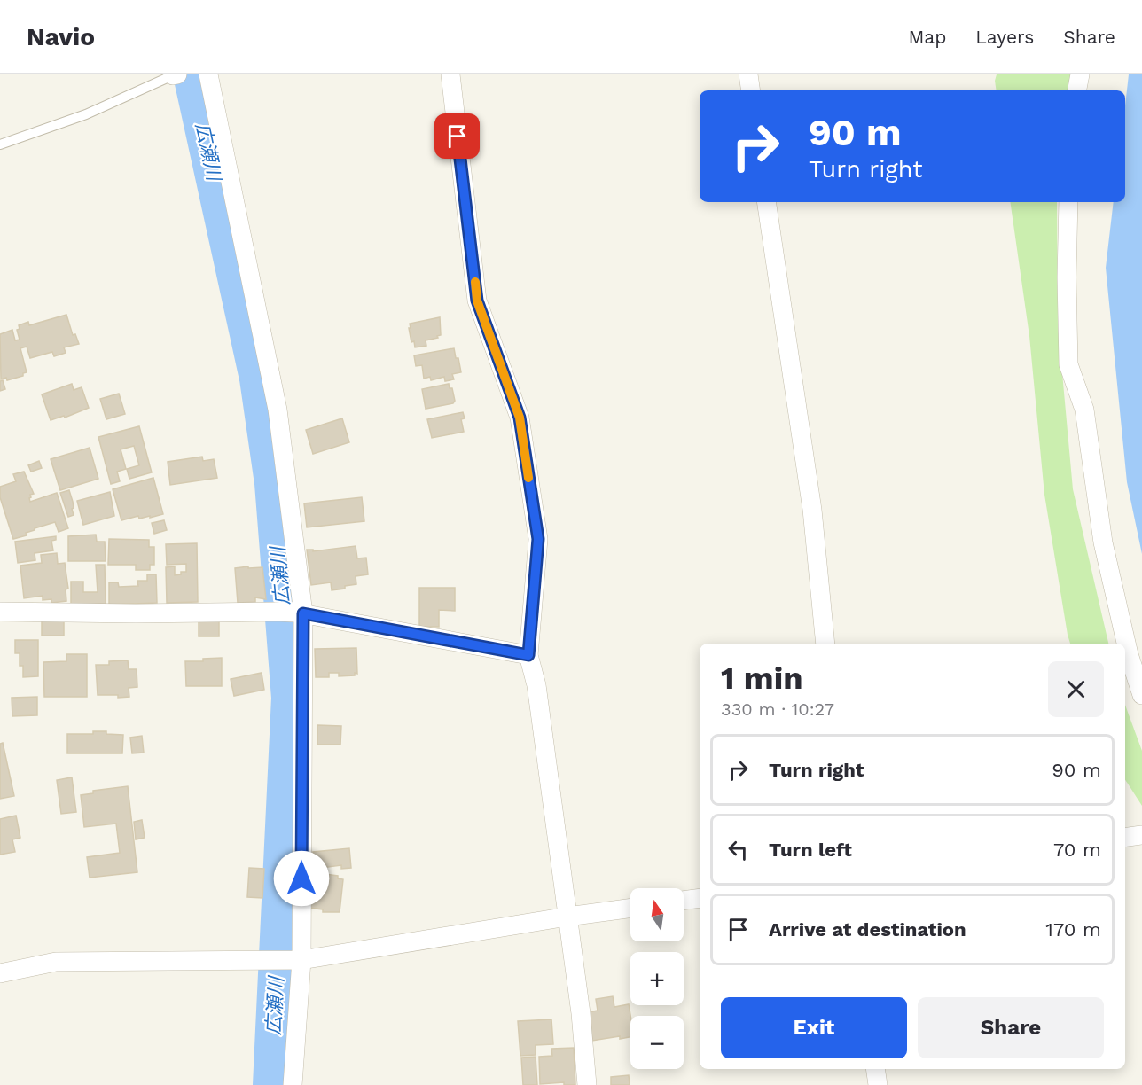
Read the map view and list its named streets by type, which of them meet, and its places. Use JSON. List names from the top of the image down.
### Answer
{
  "water": ["広瀬川"],
  "north": "top",
  "page": {
    "header": "Navio",
    "nav": ["Map", "Layers", "Share"],
    "turn": ["90 m", "Turn right"],
    "heading": ["1 min", "330 m · 10:27"],
    "list": [
      {
        "name": "Turn right",
        "value": "90 m"
      },
      {
        "name": "Turn left",
        "value": "70 m"
      },
      {
        "name": "Arrive at destination",
        "value": "170 m"
      }
    ],
    "map_buttons": ["+", "−"],
    "buttons": ["Exit", "Share"]
  }
}
